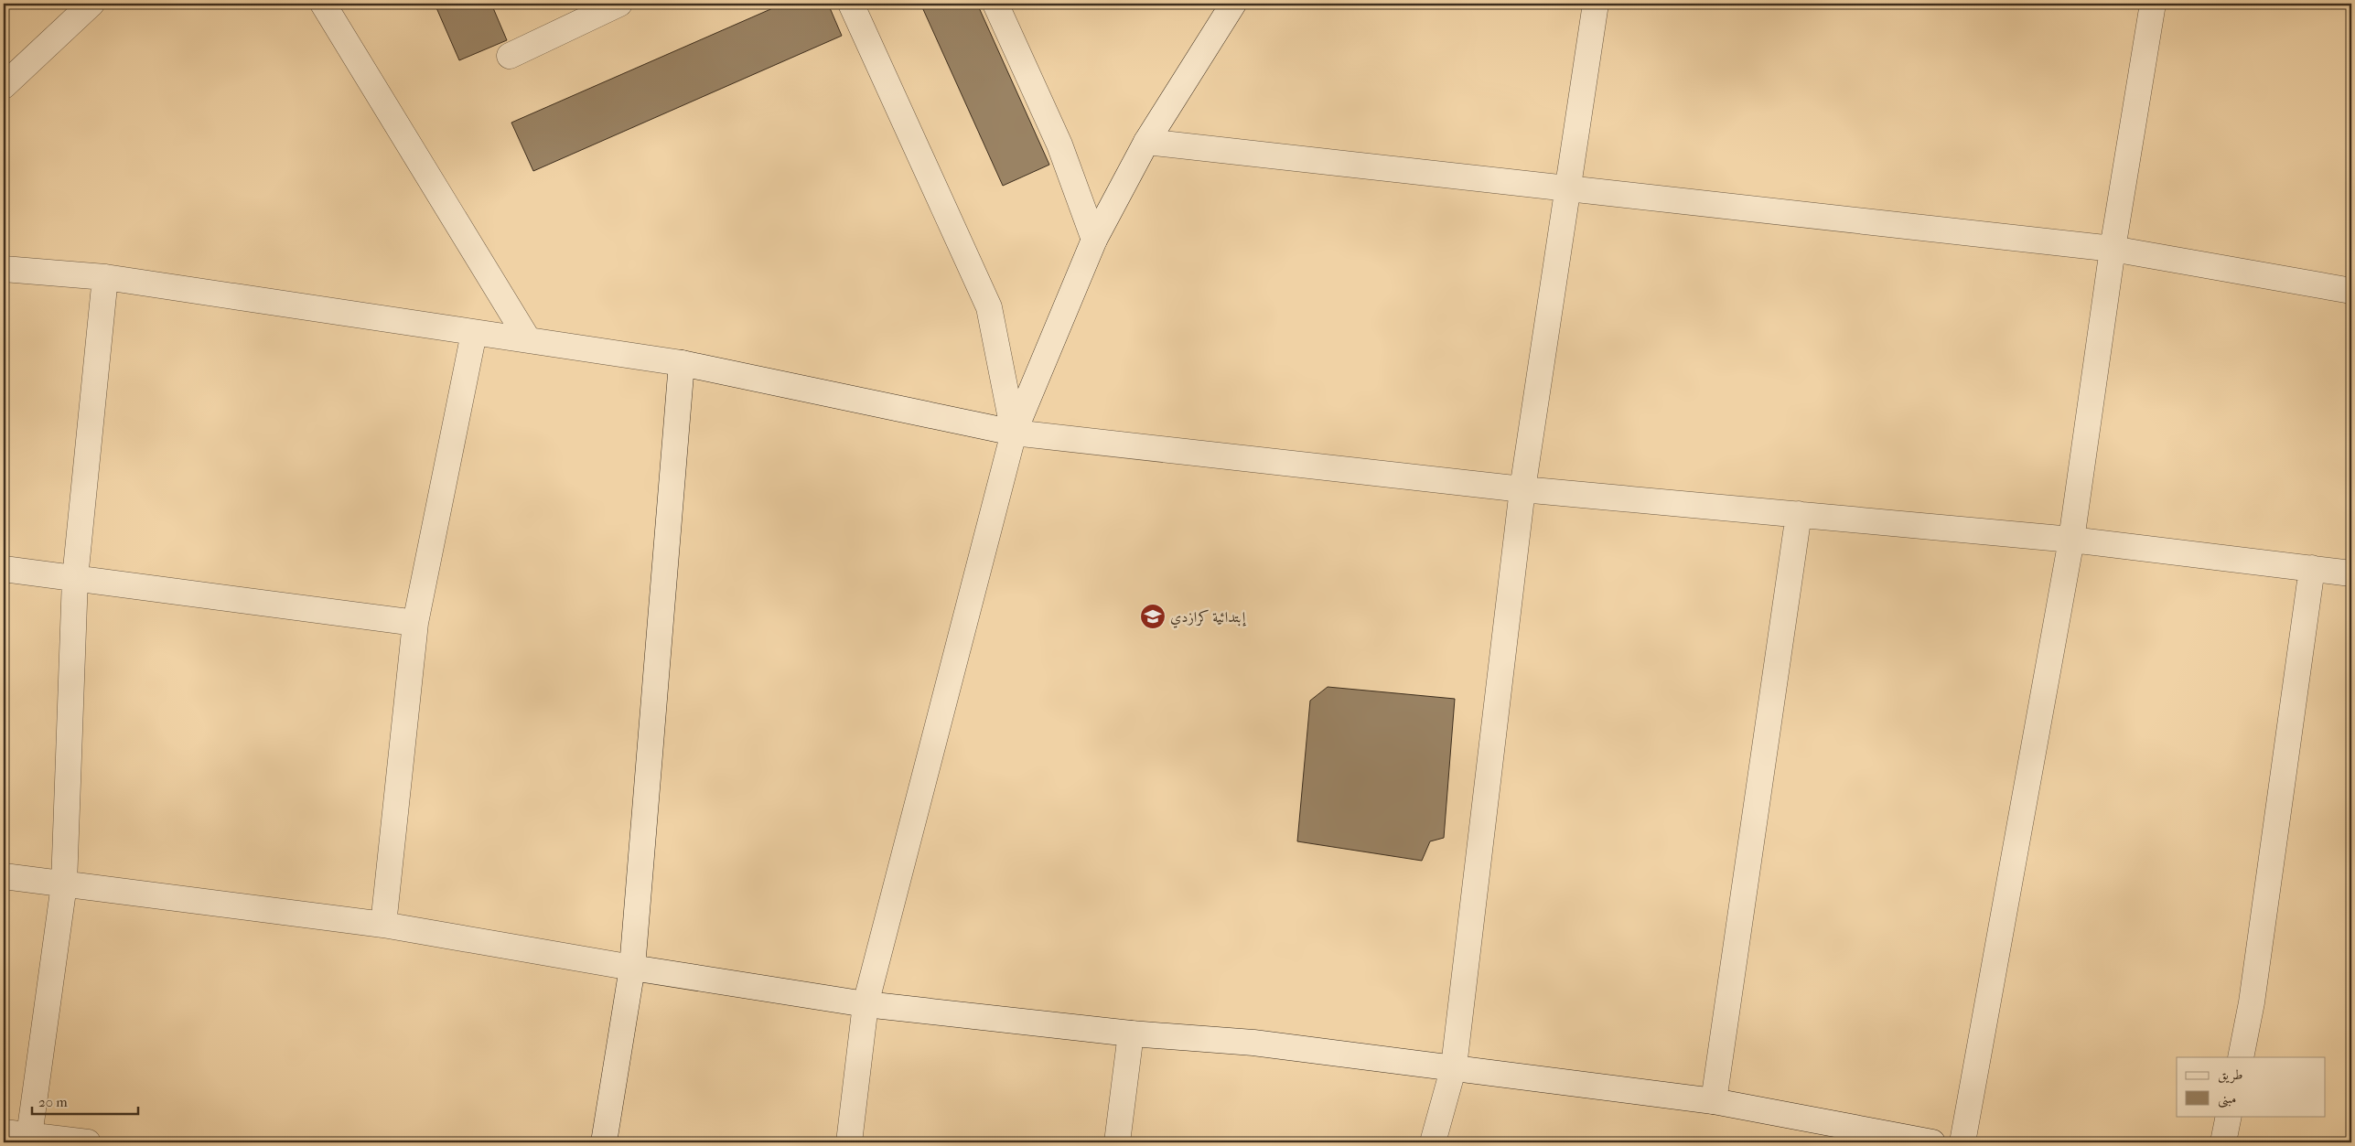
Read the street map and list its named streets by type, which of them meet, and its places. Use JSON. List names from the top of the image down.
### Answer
{
  "places": {
    "school or university": ["إبتدائية كرازدي"]
  },
  "legend": ["طريق", "مبنى"],
  "scale_bar": "20 m"
}
